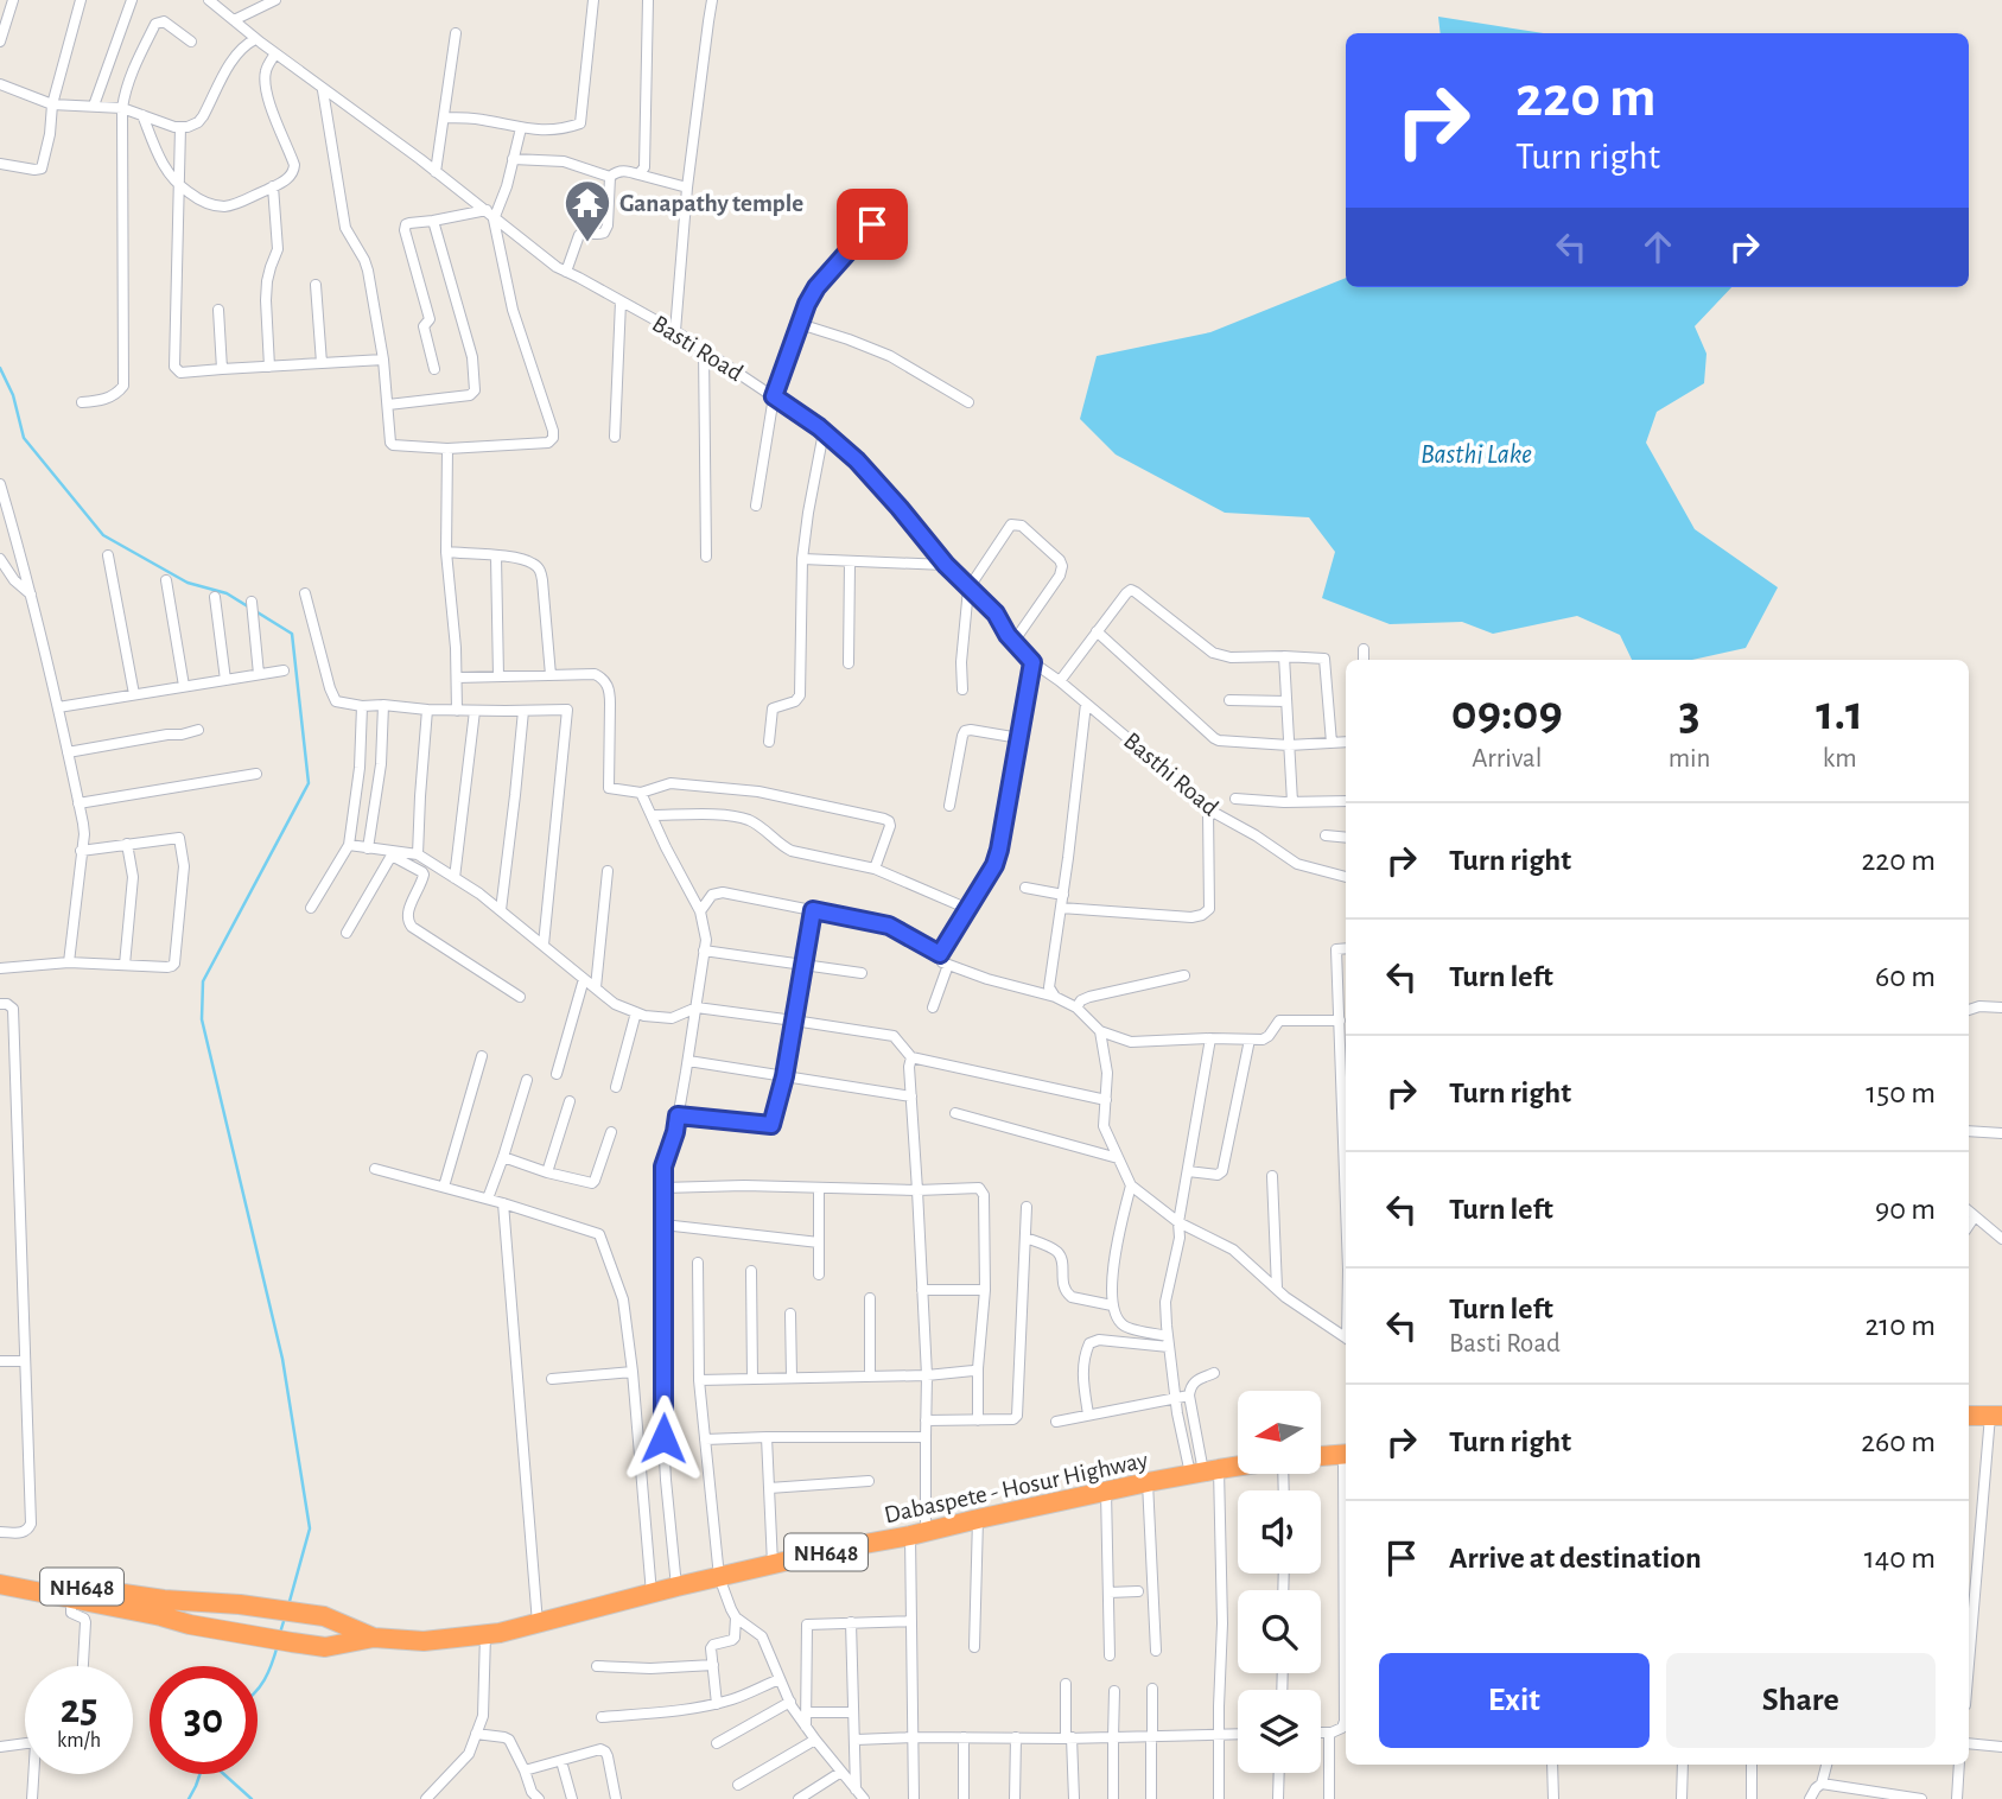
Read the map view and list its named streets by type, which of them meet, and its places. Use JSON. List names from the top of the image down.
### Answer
{
  "streets": {
    "highway": ["Dabaspete - Hosur Highway", "NH648"],
    "street": ["Basti Road", "Basthi Road"]
  },
  "crossings": [
    ["Basti Road", "Basthi Road"],
    ["Dabaspete - Hosur Highway", "NH648"]
  ],
  "water": ["Basthi Lake"],
  "places": {
    "temple": ["Ganapathy temple"]
  },
  "north": "left",
  "page": {
    "turn": ["220 m", "Turn right"],
    "eta": [
      "09:09",
      "Arrival",
      "3",
      "min",
      "1.1",
      "km"
    ],
    "list": [
      {
        "name": "Turn right",
        "value": "220 m"
      },
      {
        "name": "Turn left",
        "value": "60 m"
      },
      {
        "name": "Turn right",
        "value": "150 m"
      },
      {
        "name": "Turn left",
        "value": "90 m"
      },
      {
        "name": "Turn left",
        "note": "Basti Road",
        "value": "210 m"
      },
      {
        "name": "Turn right",
        "value": "260 m"
      },
      {
        "name": "Arrive at destination",
        "value": "140 m"
      }
    ],
    "buttons": ["Exit", "Share"],
    "speed": "25 km/h",
    "limit": "30"
  }
}
